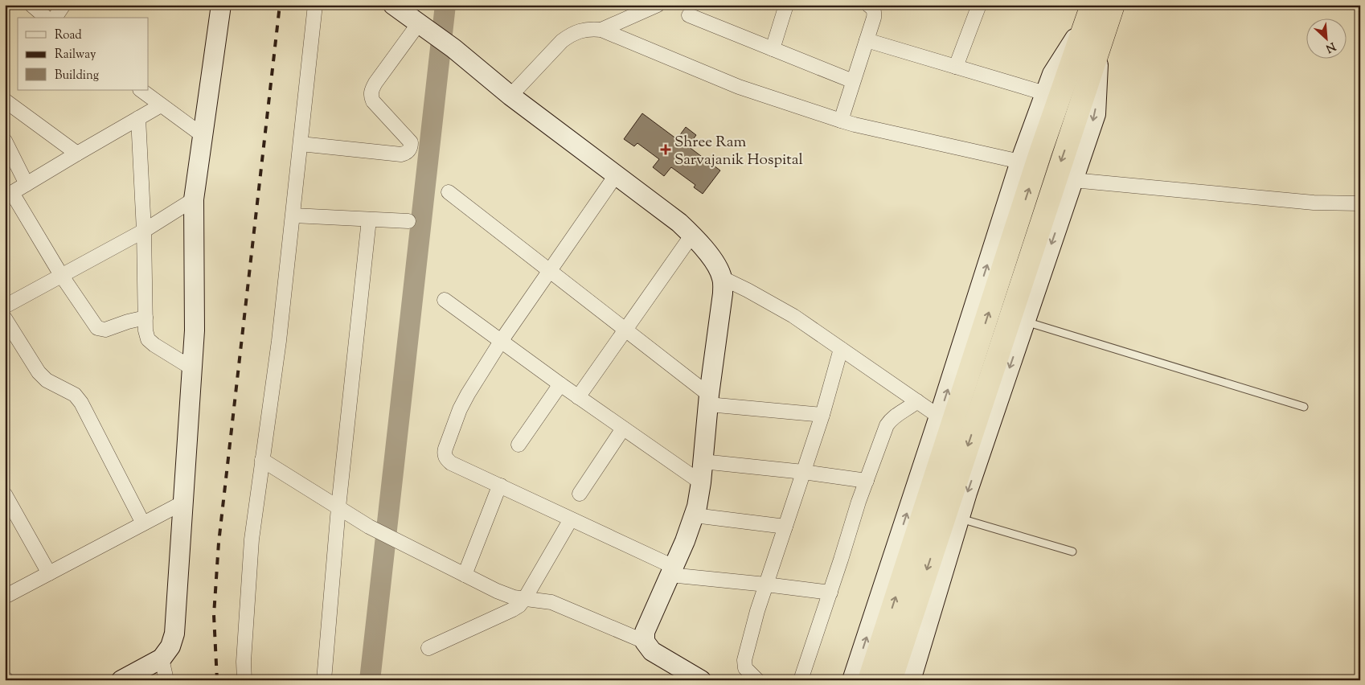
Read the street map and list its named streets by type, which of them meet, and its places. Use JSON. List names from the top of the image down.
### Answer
{
  "places": {
    "health": ["Shree Ram Sarvajanik Hospital"]
  },
  "legend": ["Road", "Railway", "Building"],
  "north": "bottom right"
}
